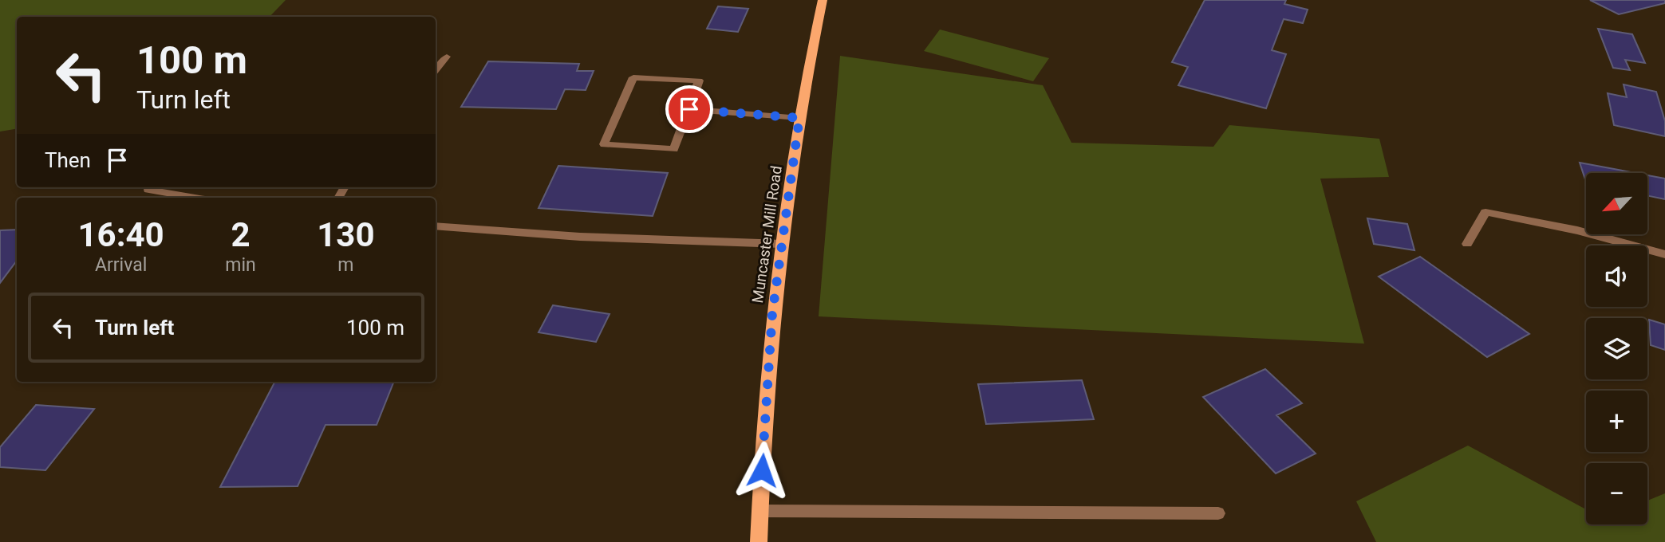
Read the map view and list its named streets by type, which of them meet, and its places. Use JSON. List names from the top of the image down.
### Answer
{
  "streets": {
    "main road": ["Muncaster Mill Road"]
  },
  "north": "bottom left",
  "page": {
    "turn": ["100 m", "Turn left"],
    "then": "Then",
    "map_buttons": ["+", "−"],
    "eta": [
      "16:40",
      "Arrival",
      "2",
      "min",
      "130",
      "m"
    ],
    "list": [
      {
        "name": "Turn left",
        "value": "100 m"
      }
    ]
  }
}
